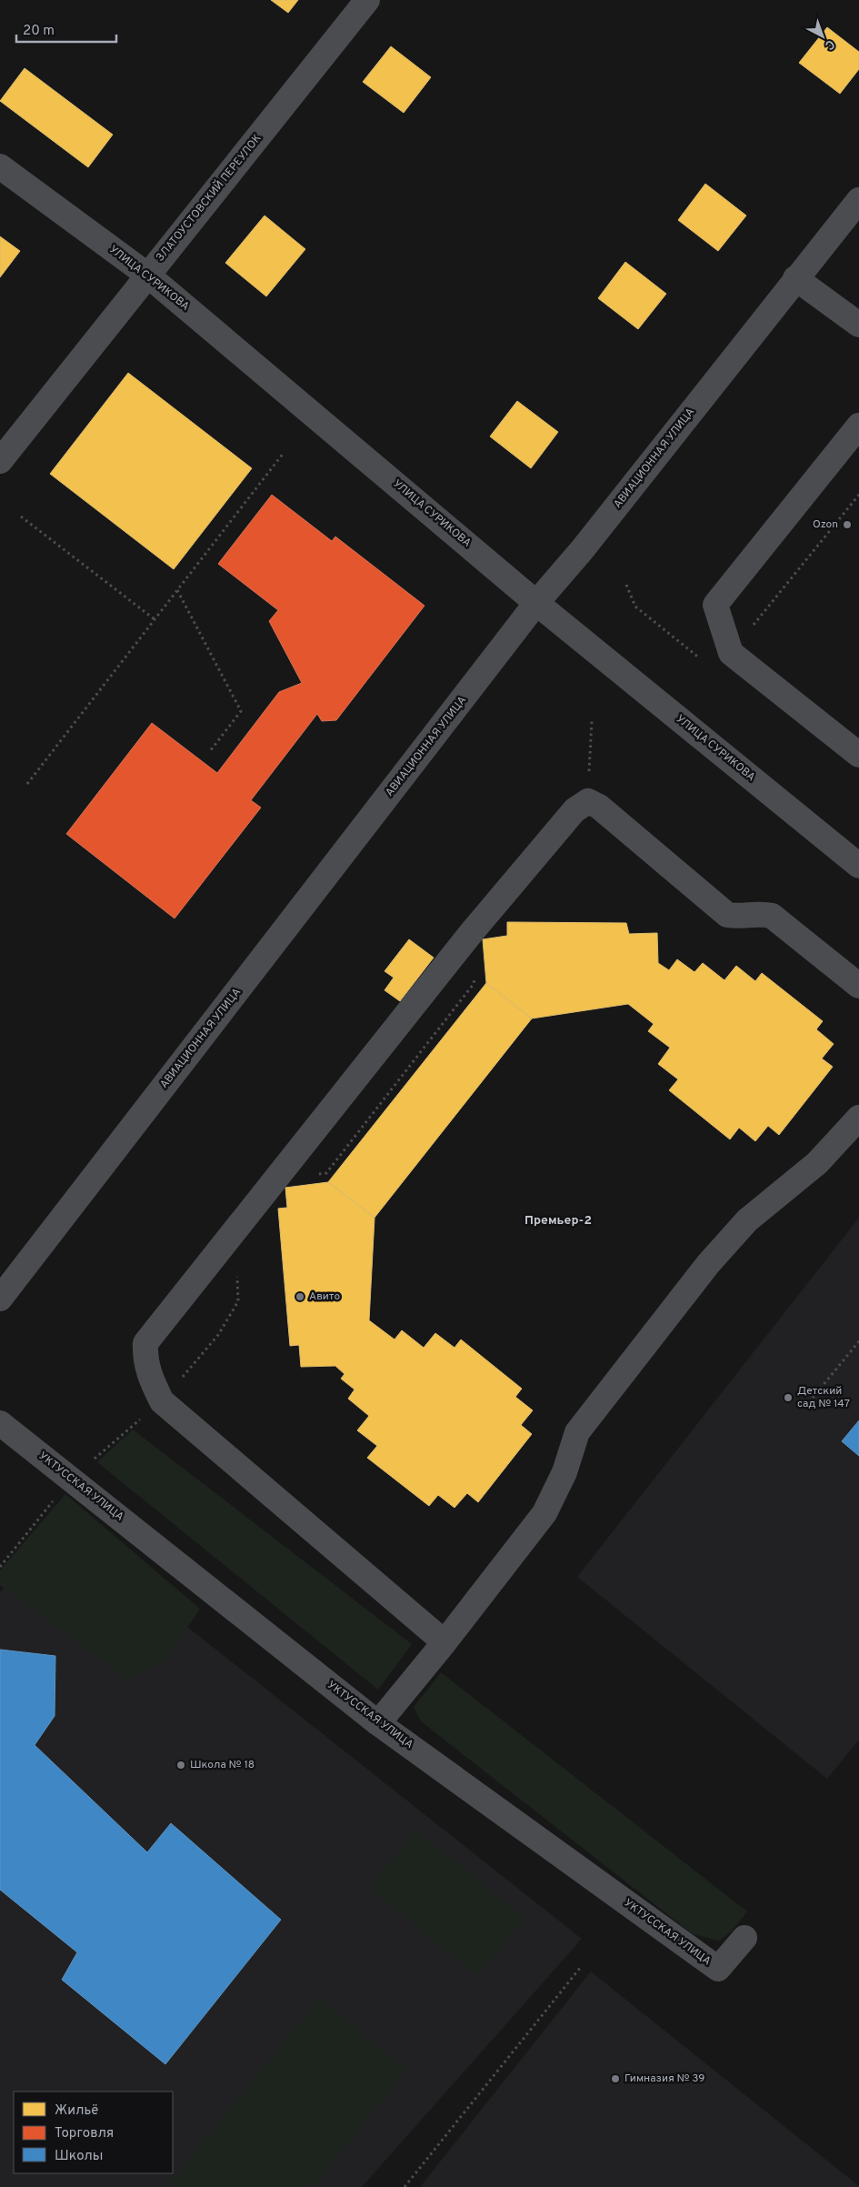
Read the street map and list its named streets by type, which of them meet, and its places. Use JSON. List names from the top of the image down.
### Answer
{
  "streets": {
    "street": [
      "ЗЛАТОУСТОВСКИЙ ПЕРЕУЛОК",
      "УЛИЦА СУРИКОВА",
      "АВИАЦИОННАЯ УЛИЦА",
      "УКТУССКАЯ УЛИЦА"
    ]
  },
  "crossings": [
    ["ЗЛАТОУСТОВСКИЙ ПЕРЕУЛОК", "УЛИЦА СУРИКОВА"],
    ["УЛИЦА СУРИКОВА", "АВИАЦИОННАЯ УЛИЦА"]
  ],
  "districts": ["Премьер-2"],
  "places": [
    "Ozon",
    "Авито",
    "Детский сад № 147",
    "Школа № 18",
    "Гимназия № 39"
  ],
  "legend": ["Жильё", "Торговля", "Школы"],
  "scale_bar": "20 m",
  "north": "bottom right"
}
